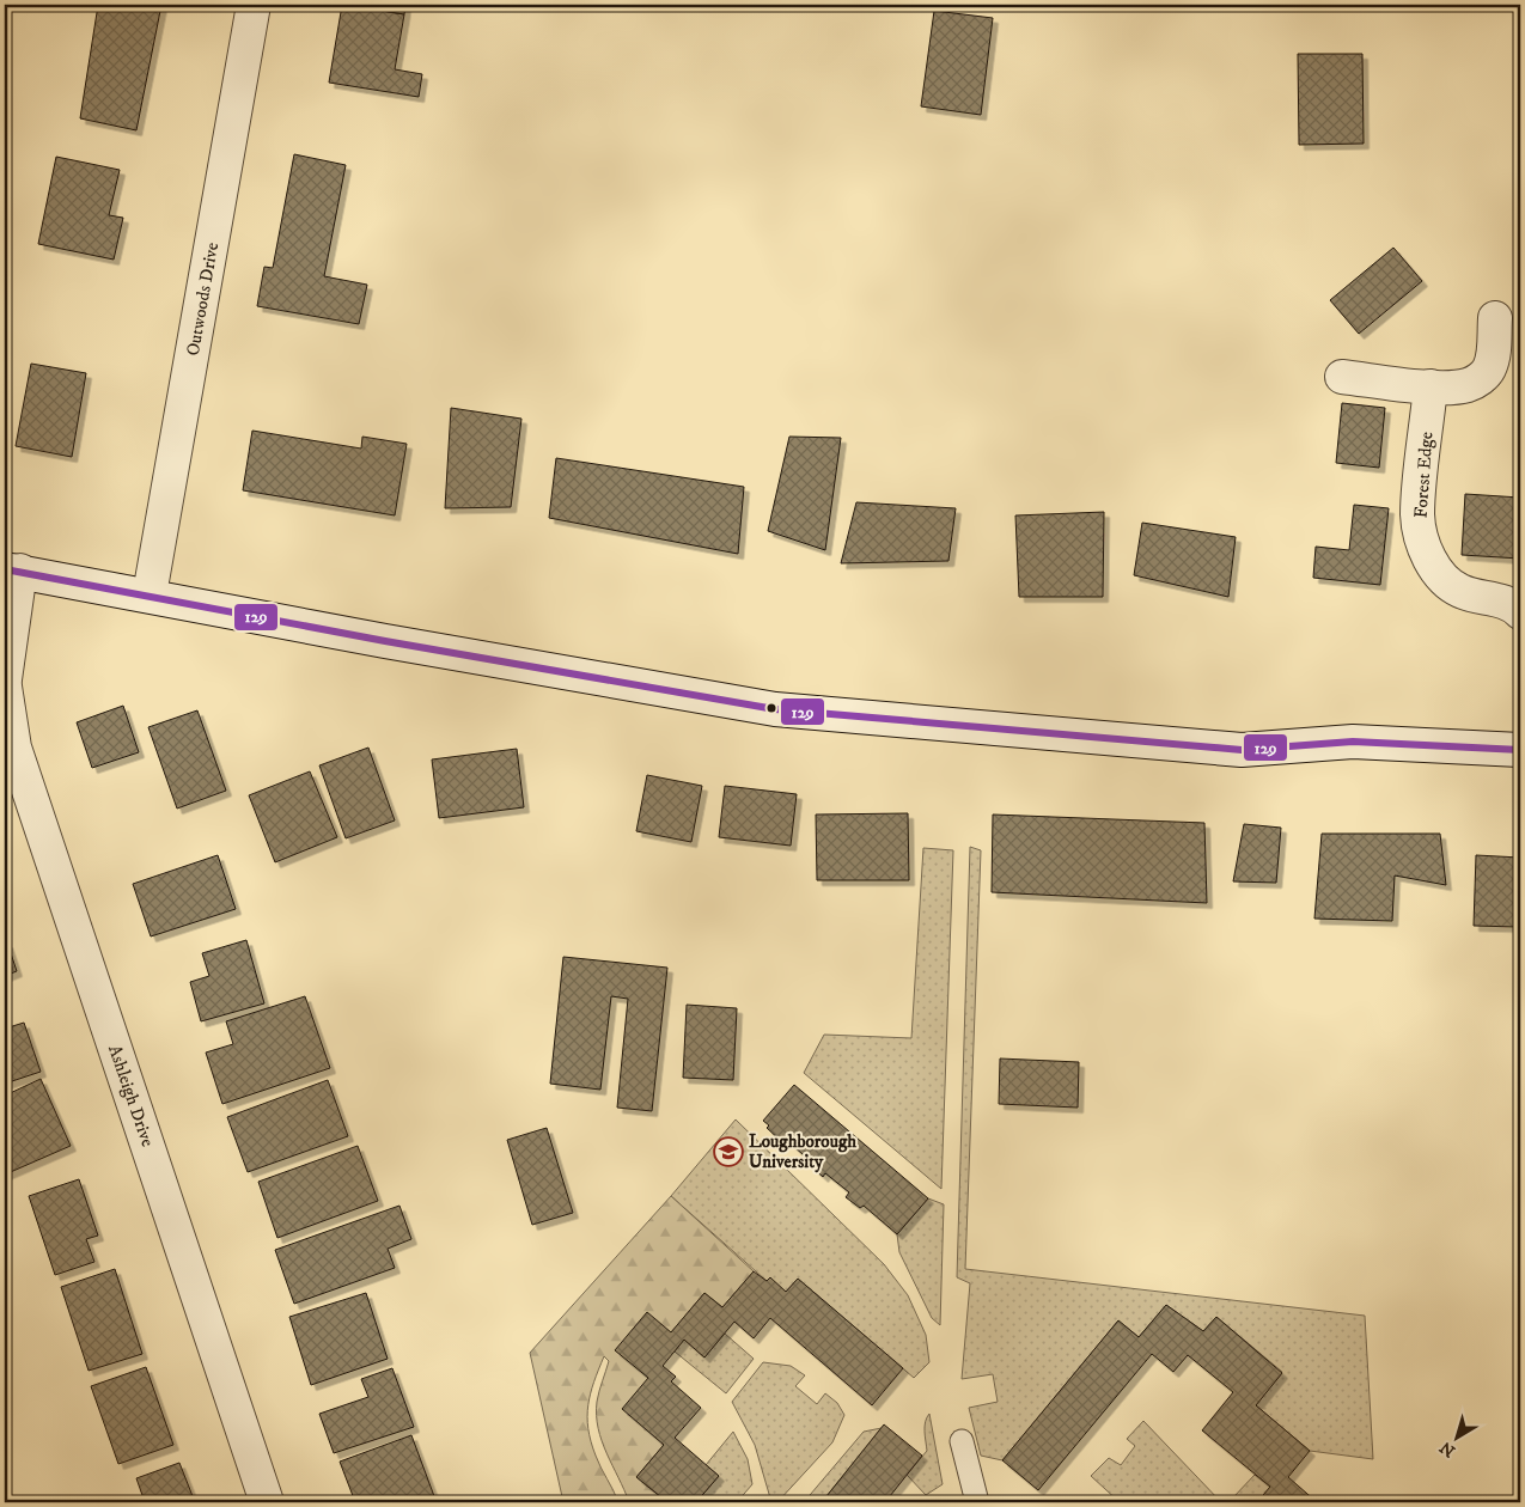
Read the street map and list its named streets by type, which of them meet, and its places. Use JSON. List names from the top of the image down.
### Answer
{
  "streets": {
    "street": ["Outwoods Drive", "Forest Edge", "Ashleigh Drive"]
  },
  "places": {
    "school or university": ["Loughborough University"]
  },
  "lines": ["transit line 129"],
  "north": "bottom left"
}
